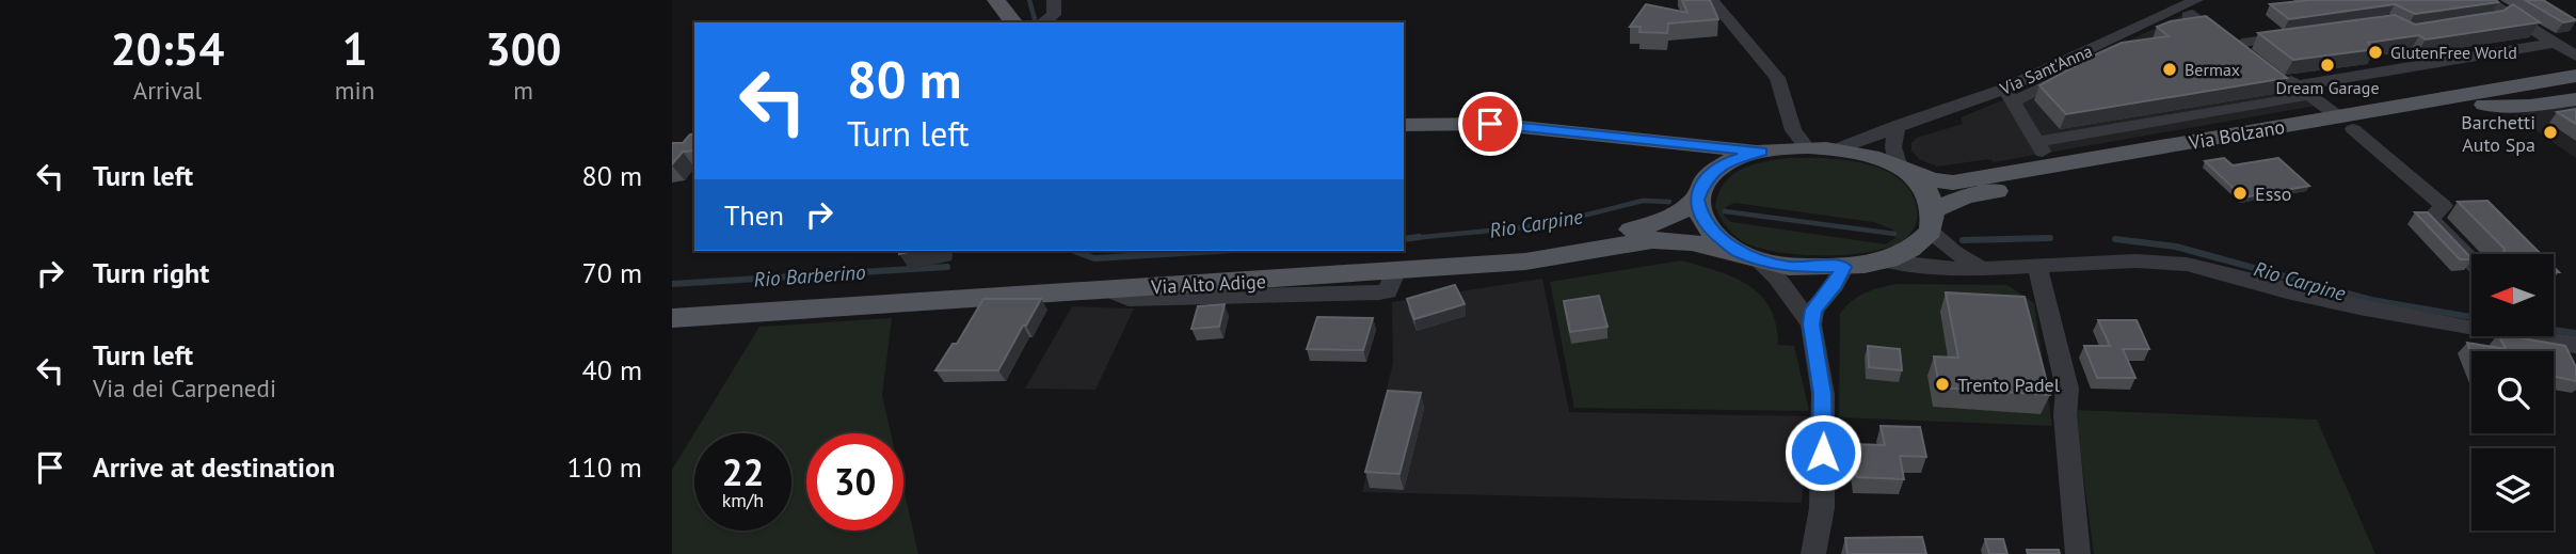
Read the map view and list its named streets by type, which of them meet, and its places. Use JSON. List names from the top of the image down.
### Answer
{
  "streets": {
    "main road": ["Via Bolzano", "Via Alto Adige"],
    "street": ["Via Sant'Anna"]
  },
  "crossings": [
    ["Via Sant'Anna", "Via Bolzano"],
    ["Via Bolzano", "Via Alto Adige"]
  ],
  "water": ["Rio Carpine", "Rio Barberino"],
  "places": [
    "GlutenFree World",
    "Dream Garage",
    "Bermax",
    "Barchetti Auto Spa",
    "Esso",
    "Trento Padel"
  ],
  "north": "left",
  "page": {
    "eta": [
      "20:54",
      "Arrival",
      "1",
      "min",
      "300",
      "m"
    ],
    "turn": ["80 m", "Turn left"],
    "list": [
      {
        "name": "Turn left",
        "value": "80 m"
      },
      {
        "name": "Turn right",
        "value": "70 m"
      },
      {
        "name": "Turn left",
        "note": "Via dei Carpenedi",
        "value": "40 m"
      },
      {
        "name": "Arrive at destination",
        "value": "110 m"
      }
    ],
    "then": "Then",
    "speed": "22 km/h",
    "limit": "30"
  }
}
